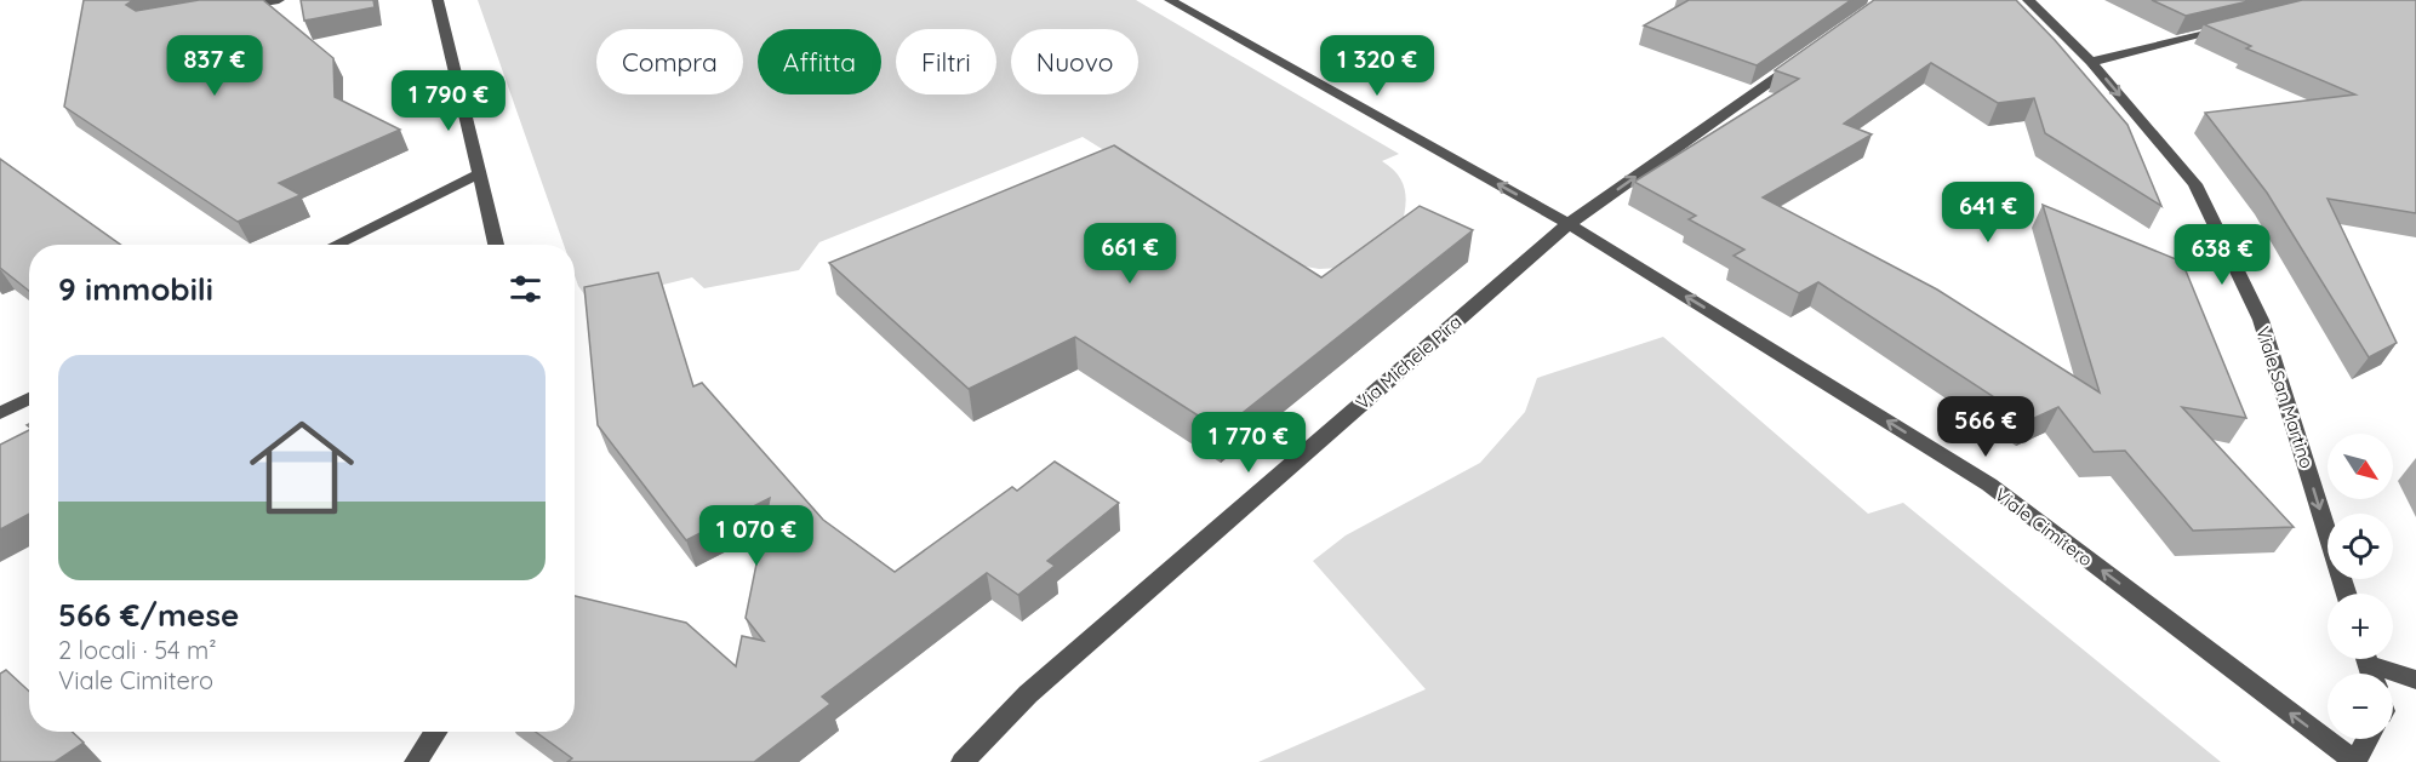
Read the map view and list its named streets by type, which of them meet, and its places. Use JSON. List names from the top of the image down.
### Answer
{
  "streets": {
    "street": ["Via Michele Pira", "Viale San Martino", "Viale Cimitero"]
  },
  "crossings": [
    ["Via Michele Pira", "Viale Cimitero"]
  ],
  "one_way": ["Viale San Martino", "Viale Cimitero"],
  "north": "bottom right",
  "page": {
    "chip": [
      "Compra",
      "Affitta",
      "Filtri",
      "Nuovo"
    ],
    "price": [
      "837 €",
      "1 320 €",
      "1 790 €",
      "641 €",
      "661 €",
      "638 €",
      "566 €",
      "1 770 €",
      "1 070 €"
    ],
    "heading": "9 immobili",
    "list": [
      {
        "name": "566 €/mese",
        "note": "2 locali · 54 m² · Viale Cimitero"
      }
    ],
    "map_buttons": ["+", "−"]
  }
}
